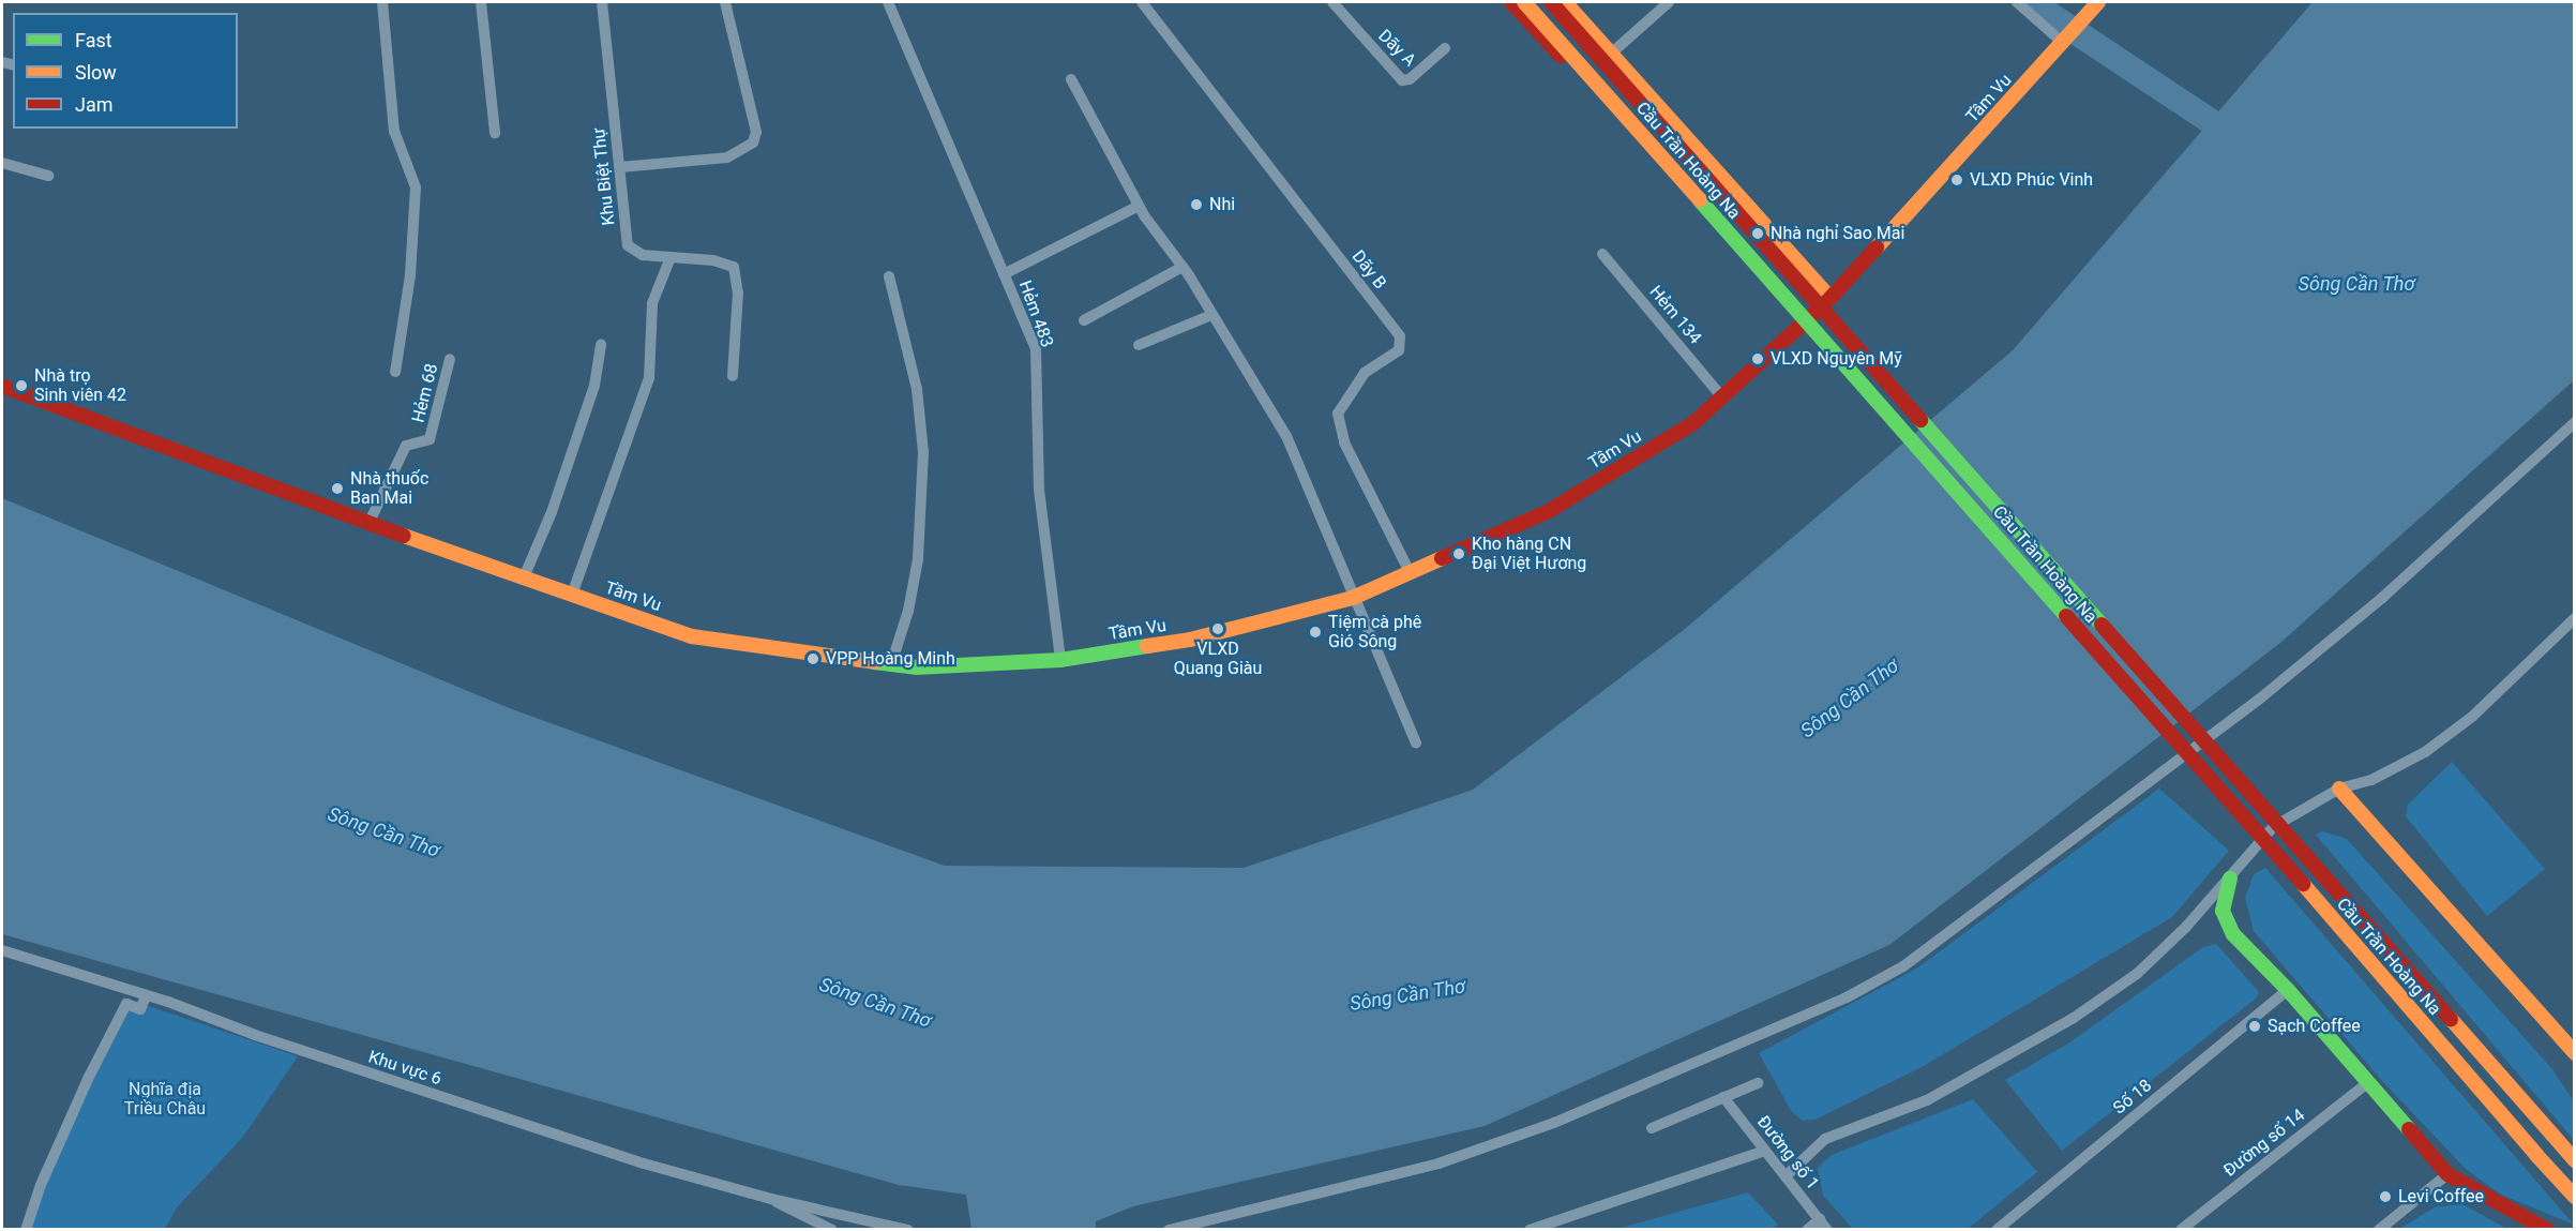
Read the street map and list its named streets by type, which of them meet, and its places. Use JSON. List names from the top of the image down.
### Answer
{
  "streets": {
    "main road": ["Tầm Vu", "Cầu Trần Hoàng Na"],
    "street": [
      "Dãy A",
      "Khu Biệt Thự",
      "Dãy B",
      "Hẻm 483",
      "Hẻm 134",
      "Hẻm 68",
      "Khu vực 6",
      "Số 18",
      "Đường số 14",
      "Đường số 1"
    ]
  },
  "crossings": [
    ["Tầm Vu", "Dãy B"],
    ["Tầm Vu", "Hẻm 483"],
    ["Tầm Vu", "Hẻm 134"],
    ["Tầm Vu", "Hẻm 68"]
  ],
  "water": ["Sông Cần Thơ"],
  "parks": ["Nghĩa địa Triều Châu"],
  "places": [
    "VLXD Phúc Vinh",
    "Nhi",
    "Nhà nghỉ Sao Mai",
    "VLXD Nguyên Mỹ",
    "Nhà trọ Sinh viên 42",
    "Nhà thuốc Ban Mai",
    "Kho hàng CN Đại Việt Hương",
    "VLXD Quang Giàu",
    "Tiệm cà phê Gió Sông",
    "VPP Hoàng Minh",
    "Sạch Coffee",
    "Levi Coffee"
  ],
  "legend": ["Fast", "Slow", "Jam"]
}
